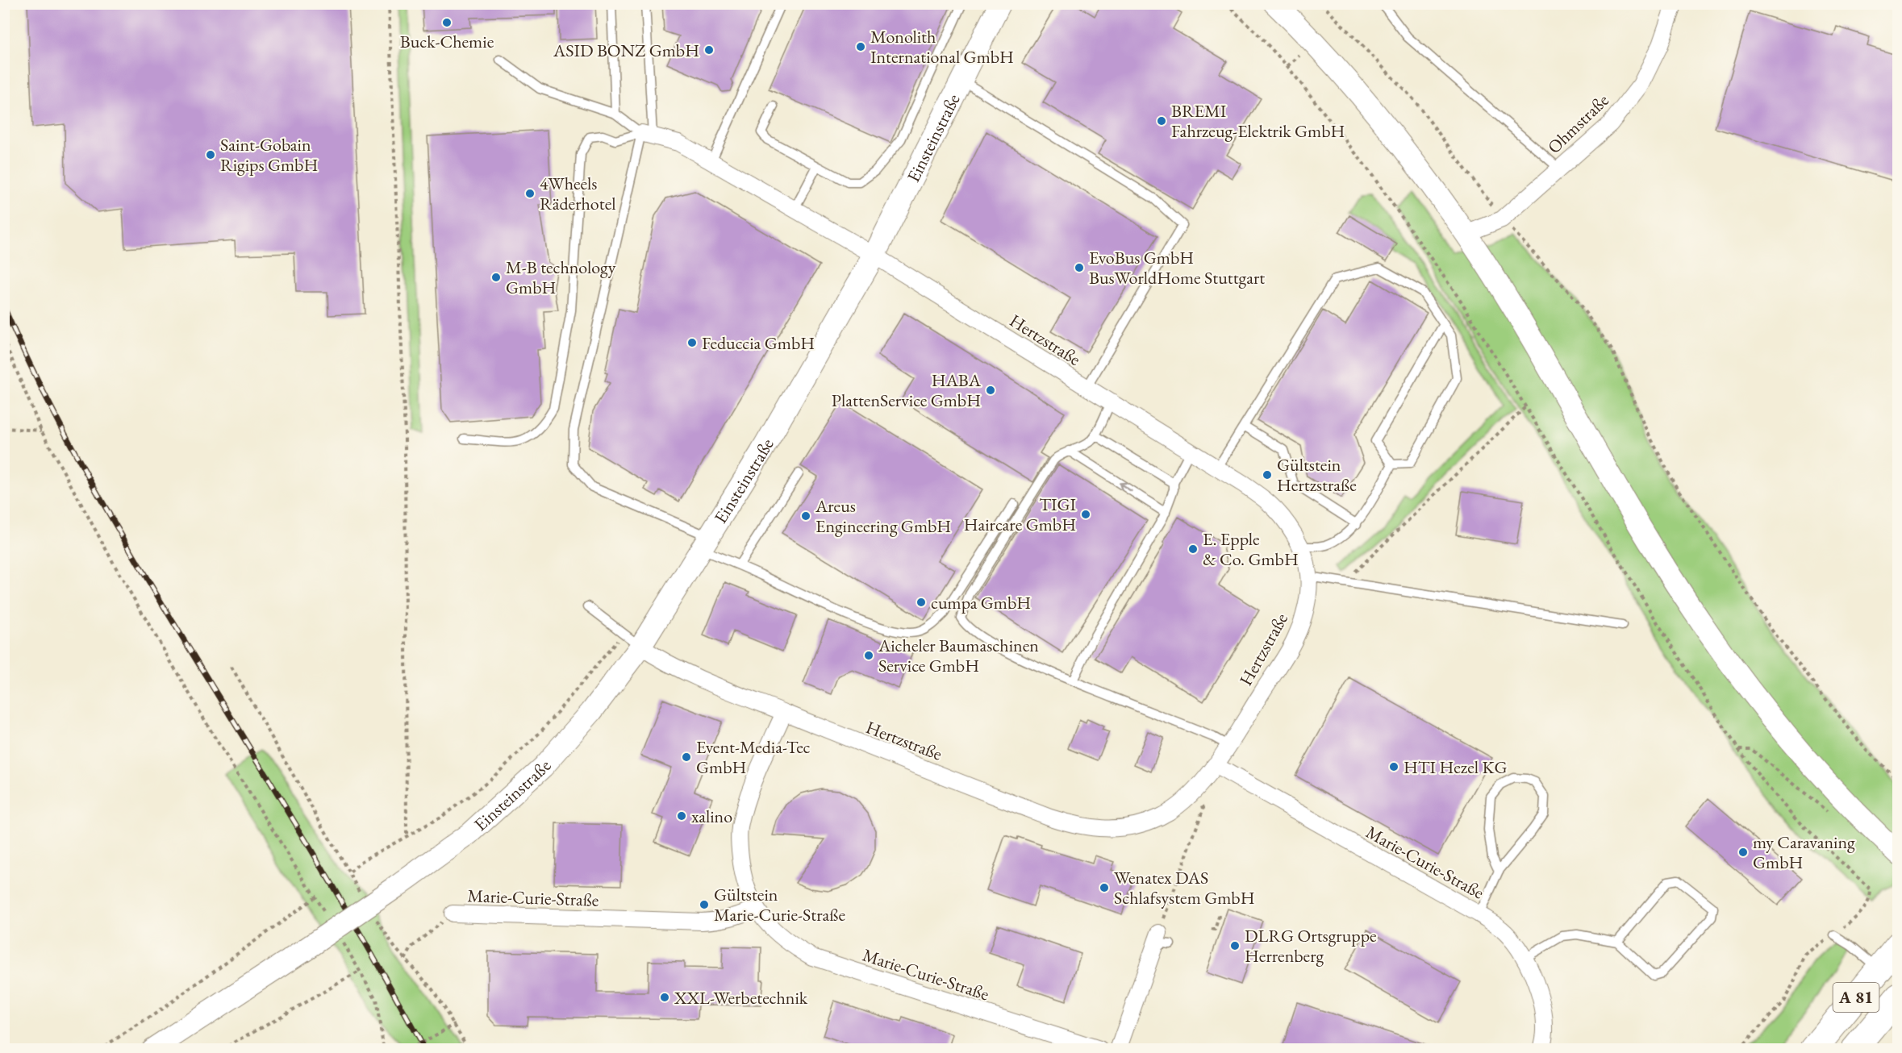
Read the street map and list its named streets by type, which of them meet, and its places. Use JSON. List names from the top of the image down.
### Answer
{
  "streets": {
    "highway": ["A 81"],
    "street": [
      "Ohmstraße",
      "Einsteinstraße",
      "Hertzstraße",
      "Marie-Curie-Straße"
    ]
  },
  "crossings": [
    ["Einsteinstraße", "Hertzstraße"],
    ["Hertzstraße", "Marie-Curie-Straße"]
  ],
  "places": [
    "Buck-Chemie",
    "Monolith International GmbH",
    "ASID BONZ GmbH",
    "BREMI Fahrzeug-Elektrik GmbH",
    "Saint-Gobain Rigips GmbH",
    "4Wheels Räderhotel",
    "EvoBus GmbH BusWorldHome Stuttgart",
    "M-B technology GmbH",
    "Feduccia GmbH",
    "HABA PlattenService GmbH",
    "Gültstein Hertzstraße",
    "TIGI Haircare GmbH",
    "Areus Engineering GmbH",
    "E. Epple & Co. GmbH",
    "cumpa GmbH",
    "Aicheler Baumaschinen Service GmbH",
    "Event-Media-Tec GmbH",
    "HTI Hezel KG",
    "xalino",
    "my Caravaning GmbH",
    "Wenatex DAS Schlafsystem GmbH",
    "Gültstein Marie-Curie-Straße",
    "DLRG Ortsgruppe Herrenberg",
    "XXL-Werbetechnik"
  ]
}
